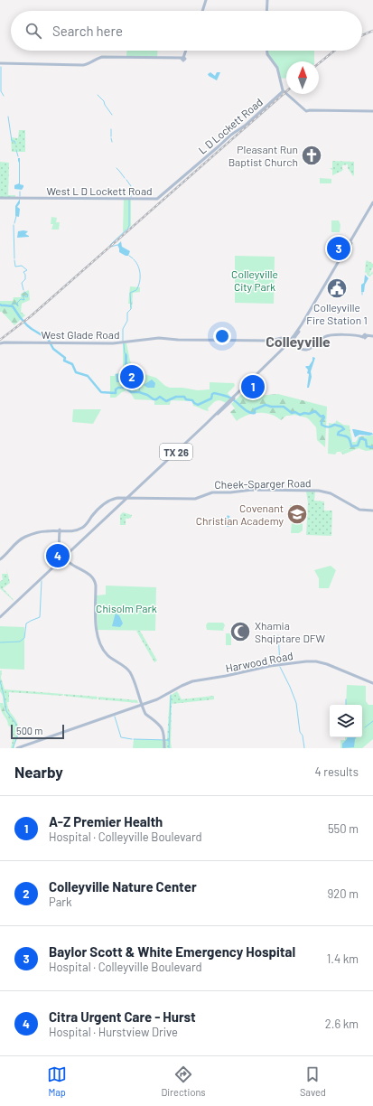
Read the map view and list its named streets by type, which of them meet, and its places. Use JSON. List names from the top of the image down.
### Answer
{
  "streets": {
    "main road": [
      "L D Lockett Road",
      "West L D Lockett Road",
      "West Glade Road",
      "TX 26",
      "Cheek-Sparger Road",
      "Harwood Road"
    ]
  },
  "crossings": [
    ["L D Lockett Road", "West L D Lockett Road"],
    ["West Glade Road", "TX 26"],
    ["TX 26", "Cheek-Sparger Road"]
  ],
  "districts": ["Colleyville"],
  "parks": ["Colleyville City Park", "Chisolm Park"],
  "places": {
    "church": ["Pleasant Run Baptist Church"],
    "public building": ["Colleyville Fire Station 1"],
    "school or university": ["Covenant Christian Academy"],
    "mosque": ["Xhamia Shqiptare DFW"]
  },
  "scale_bar": "500 m",
  "north": "top",
  "page": {
    "search": "Search here",
    "pins": [
      "3",
      "2",
      "1",
      "4"
    ],
    "scale": "500 m",
    "heading": ["Nearby", "4 results"],
    "list": [
      {
        "mark": "1",
        "name": "A-Z Premier Health",
        "note": "Hospital · Colleyville Boulevard",
        "value": "550 m"
      },
      {
        "mark": "2",
        "name": "Colleyville Nature Center",
        "note": "Park",
        "value": "920 m"
      },
      {
        "mark": "3",
        "name": "Baylor Scott & White Emergency Hospital",
        "note": "Hospital · Colleyville Boulevard",
        "value": "1.4 km"
      },
      {
        "mark": "4",
        "name": "Citra Urgent Care - Hurst",
        "note": "Hospital · Hurstview Drive",
        "value": "2.6 km"
      }
    ],
    "nav": ["Map", "Directions", "Saved"]
  }
}
